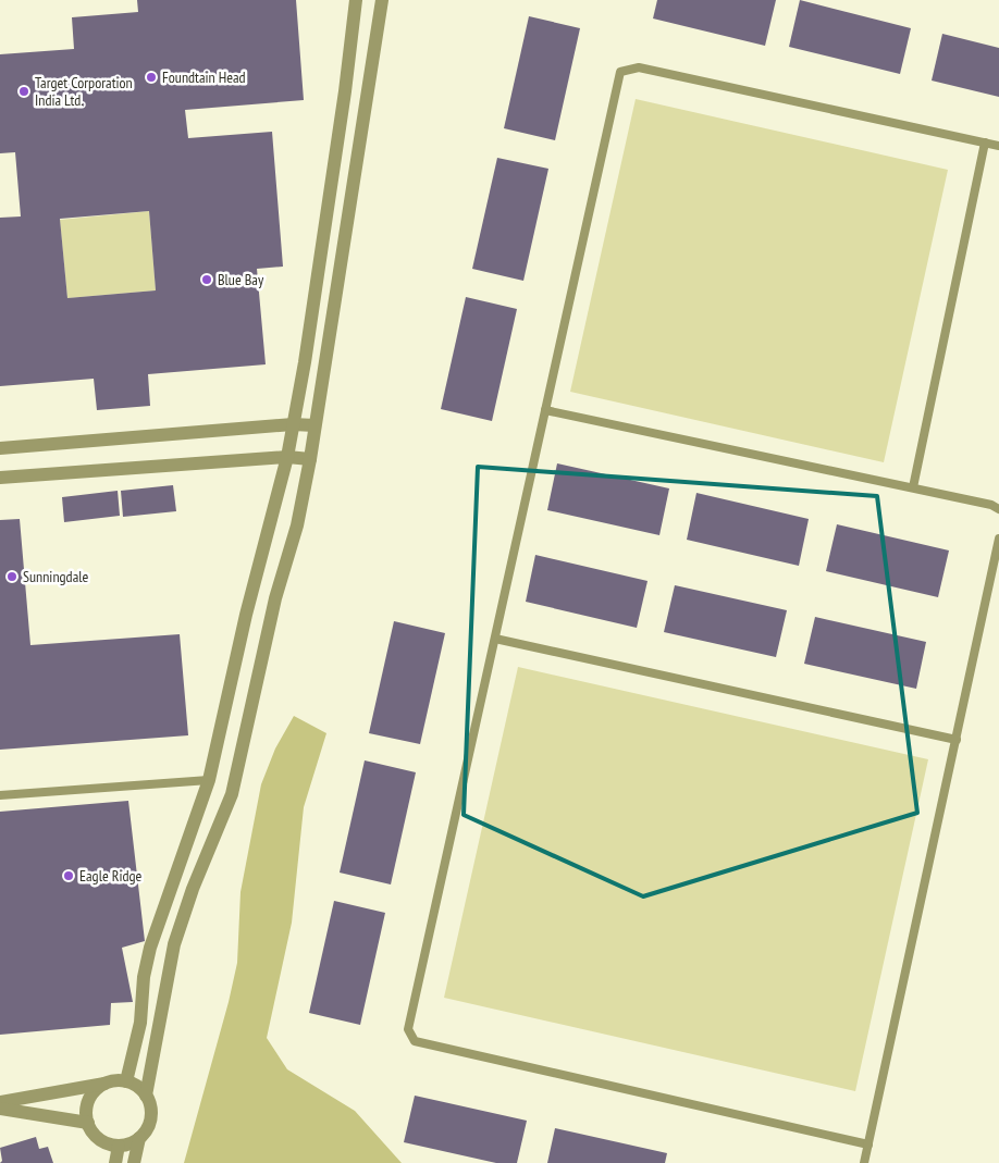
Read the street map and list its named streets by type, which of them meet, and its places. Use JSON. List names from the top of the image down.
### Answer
{
  "places": [
    "Foundtain Head",
    "Target Corporation India Ltd.",
    "Blue Bay",
    "Sunningdale",
    "Eagle Ridge"
  ]
}
